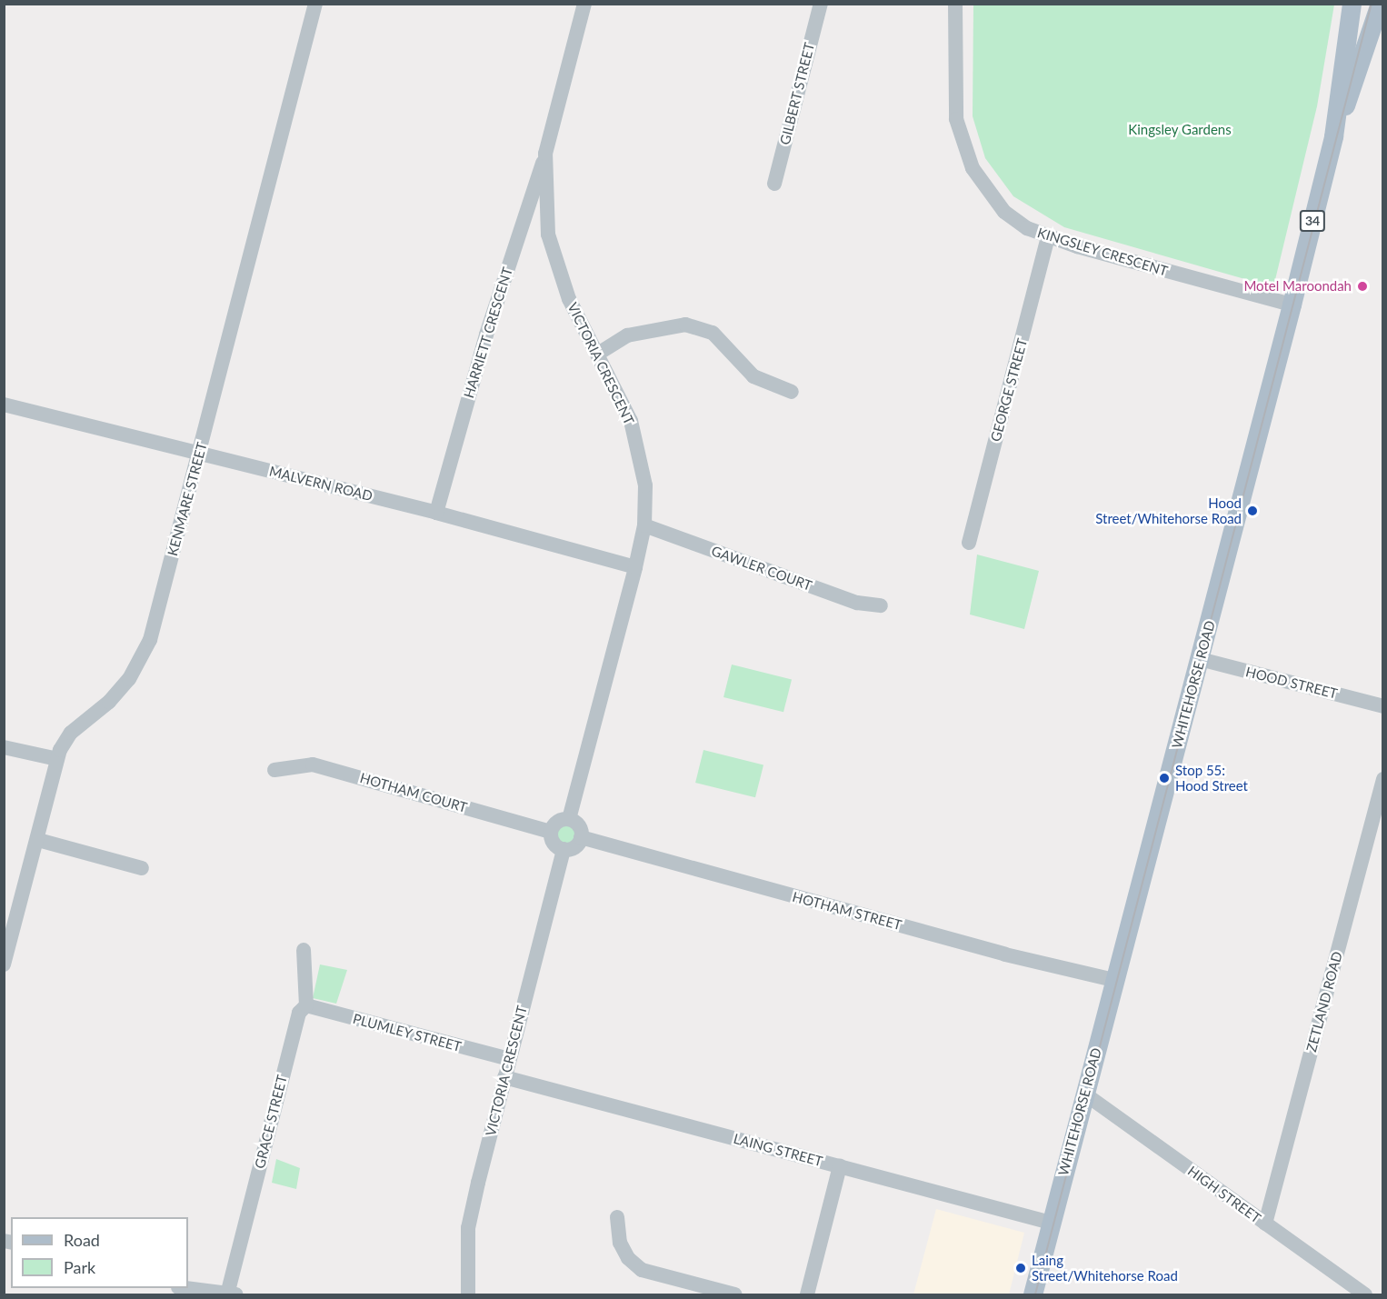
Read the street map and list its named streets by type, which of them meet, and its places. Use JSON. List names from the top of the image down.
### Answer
{
  "streets": {
    "main road": ["34", "WHITEHORSE ROAD"],
    "street": [
      "GILBERT STREET",
      "KINGSLEY CRESCENT",
      "HARRIETT CRESCENT",
      "VICTORIA CRESCENT",
      "GEORGE STREET",
      "MALVERN ROAD",
      "KENMARE STREET",
      "GAWLER COURT",
      "HOOD STREET",
      "HOTHAM COURT",
      "HOTHAM STREET",
      "ZETLAND ROAD",
      "PLUMLEY STREET",
      "GRACE STREET",
      "LAING STREET",
      "HIGH STREET"
    ]
  },
  "crossings": [
    ["KINGSLEY CRESCENT", "GEORGE STREET"],
    ["KINGSLEY CRESCENT", "WHITEHORSE ROAD"],
    ["HARRIETT CRESCENT", "VICTORIA CRESCENT"],
    ["HARRIETT CRESCENT", "MALVERN ROAD"],
    ["VICTORIA CRESCENT", "MALVERN ROAD"],
    ["VICTORIA CRESCENT", "GAWLER COURT"],
    ["VICTORIA CRESCENT", "HOTHAM COURT"],
    ["VICTORIA CRESCENT", "HOTHAM STREET"],
    ["VICTORIA CRESCENT", "PLUMLEY STREET"],
    ["VICTORIA CRESCENT", "LAING STREET"],
    ["MALVERN ROAD", "KENMARE STREET"],
    ["HOOD STREET", "WHITEHORSE ROAD"],
    ["WHITEHORSE ROAD", "HOTHAM STREET"],
    ["WHITEHORSE ROAD", "LAING STREET"],
    ["WHITEHORSE ROAD", "HIGH STREET"],
    ["HOTHAM COURT", "HOTHAM STREET"],
    ["ZETLAND ROAD", "HIGH STREET"],
    ["PLUMLEY STREET", "GRACE STREET"]
  ],
  "parks": ["Kingsley Gardens"],
  "places": [
    "Motel Maroondah",
    "Hood Street/Whitehorse Road",
    "Stop 55: Hood Street",
    "Laing Street/Whitehorse Road"
  ],
  "legend": ["Road", "Park"]
}
